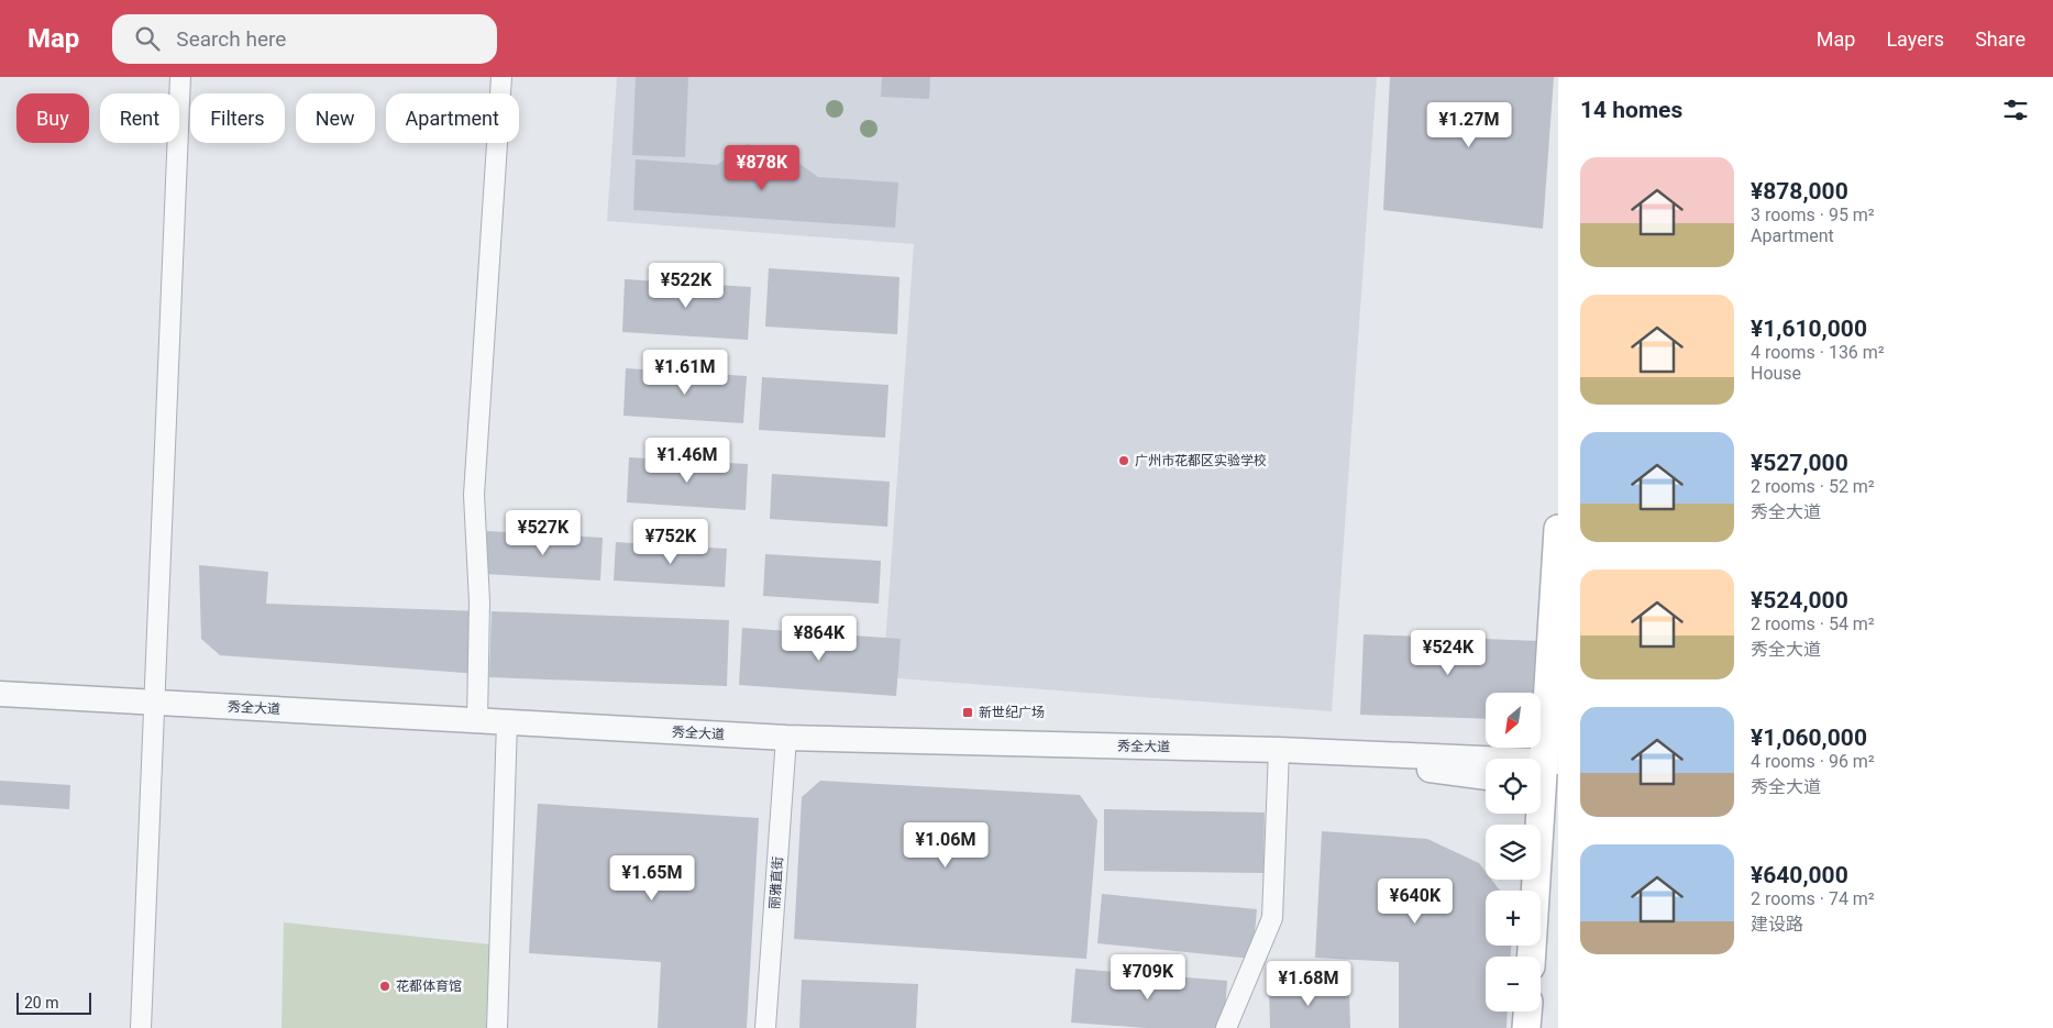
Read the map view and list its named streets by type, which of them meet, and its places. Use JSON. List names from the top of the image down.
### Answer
{
  "streets": {
    "street": ["秀全大道", "丽雅直街"]
  },
  "crossings": [
    ["秀全大道", "丽雅直街"]
  ],
  "places": {
    "other": ["广州市花都区实验学校", "花都体育馆"],
    "transit": ["新世纪广场"]
  },
  "scale_bar": "20 m",
  "north": "bottom left",
  "page": {
    "header": "Map",
    "search": "Search here",
    "nav": ["Map", "Layers", "Share"],
    "heading": "14 homes",
    "chip": [
      "Buy",
      "Rent",
      "Filters",
      "New",
      "Apartment"
    ],
    "price": [
      "¥1.27M",
      "¥878K",
      "¥522K",
      "¥1.61M",
      "¥1.46M",
      "¥527K",
      "¥752K",
      "¥864K",
      "¥524K",
      "¥1.06M",
      "¥1.65M",
      "¥640K",
      "¥709K",
      "¥1.68M"
    ],
    "list": [
      {
        "name": "¥878,000",
        "note": "3 rooms · 95 m² · Apartment"
      },
      {
        "name": "¥1,610,000",
        "note": "4 rooms · 136 m² · House"
      },
      {
        "name": "¥527,000",
        "note": "2 rooms · 52 m² · 秀全大道"
      },
      {
        "name": "¥524,000",
        "note": "2 rooms · 54 m² · 秀全大道"
      },
      {
        "name": "¥1,060,000",
        "note": "4 rooms · 96 m² · 秀全大道"
      },
      {
        "name": "¥640,000",
        "note": "2 rooms · 74 m² · 建设路"
      }
    ],
    "map_buttons": ["+", "−"],
    "scale": "20 m"
  }
}
